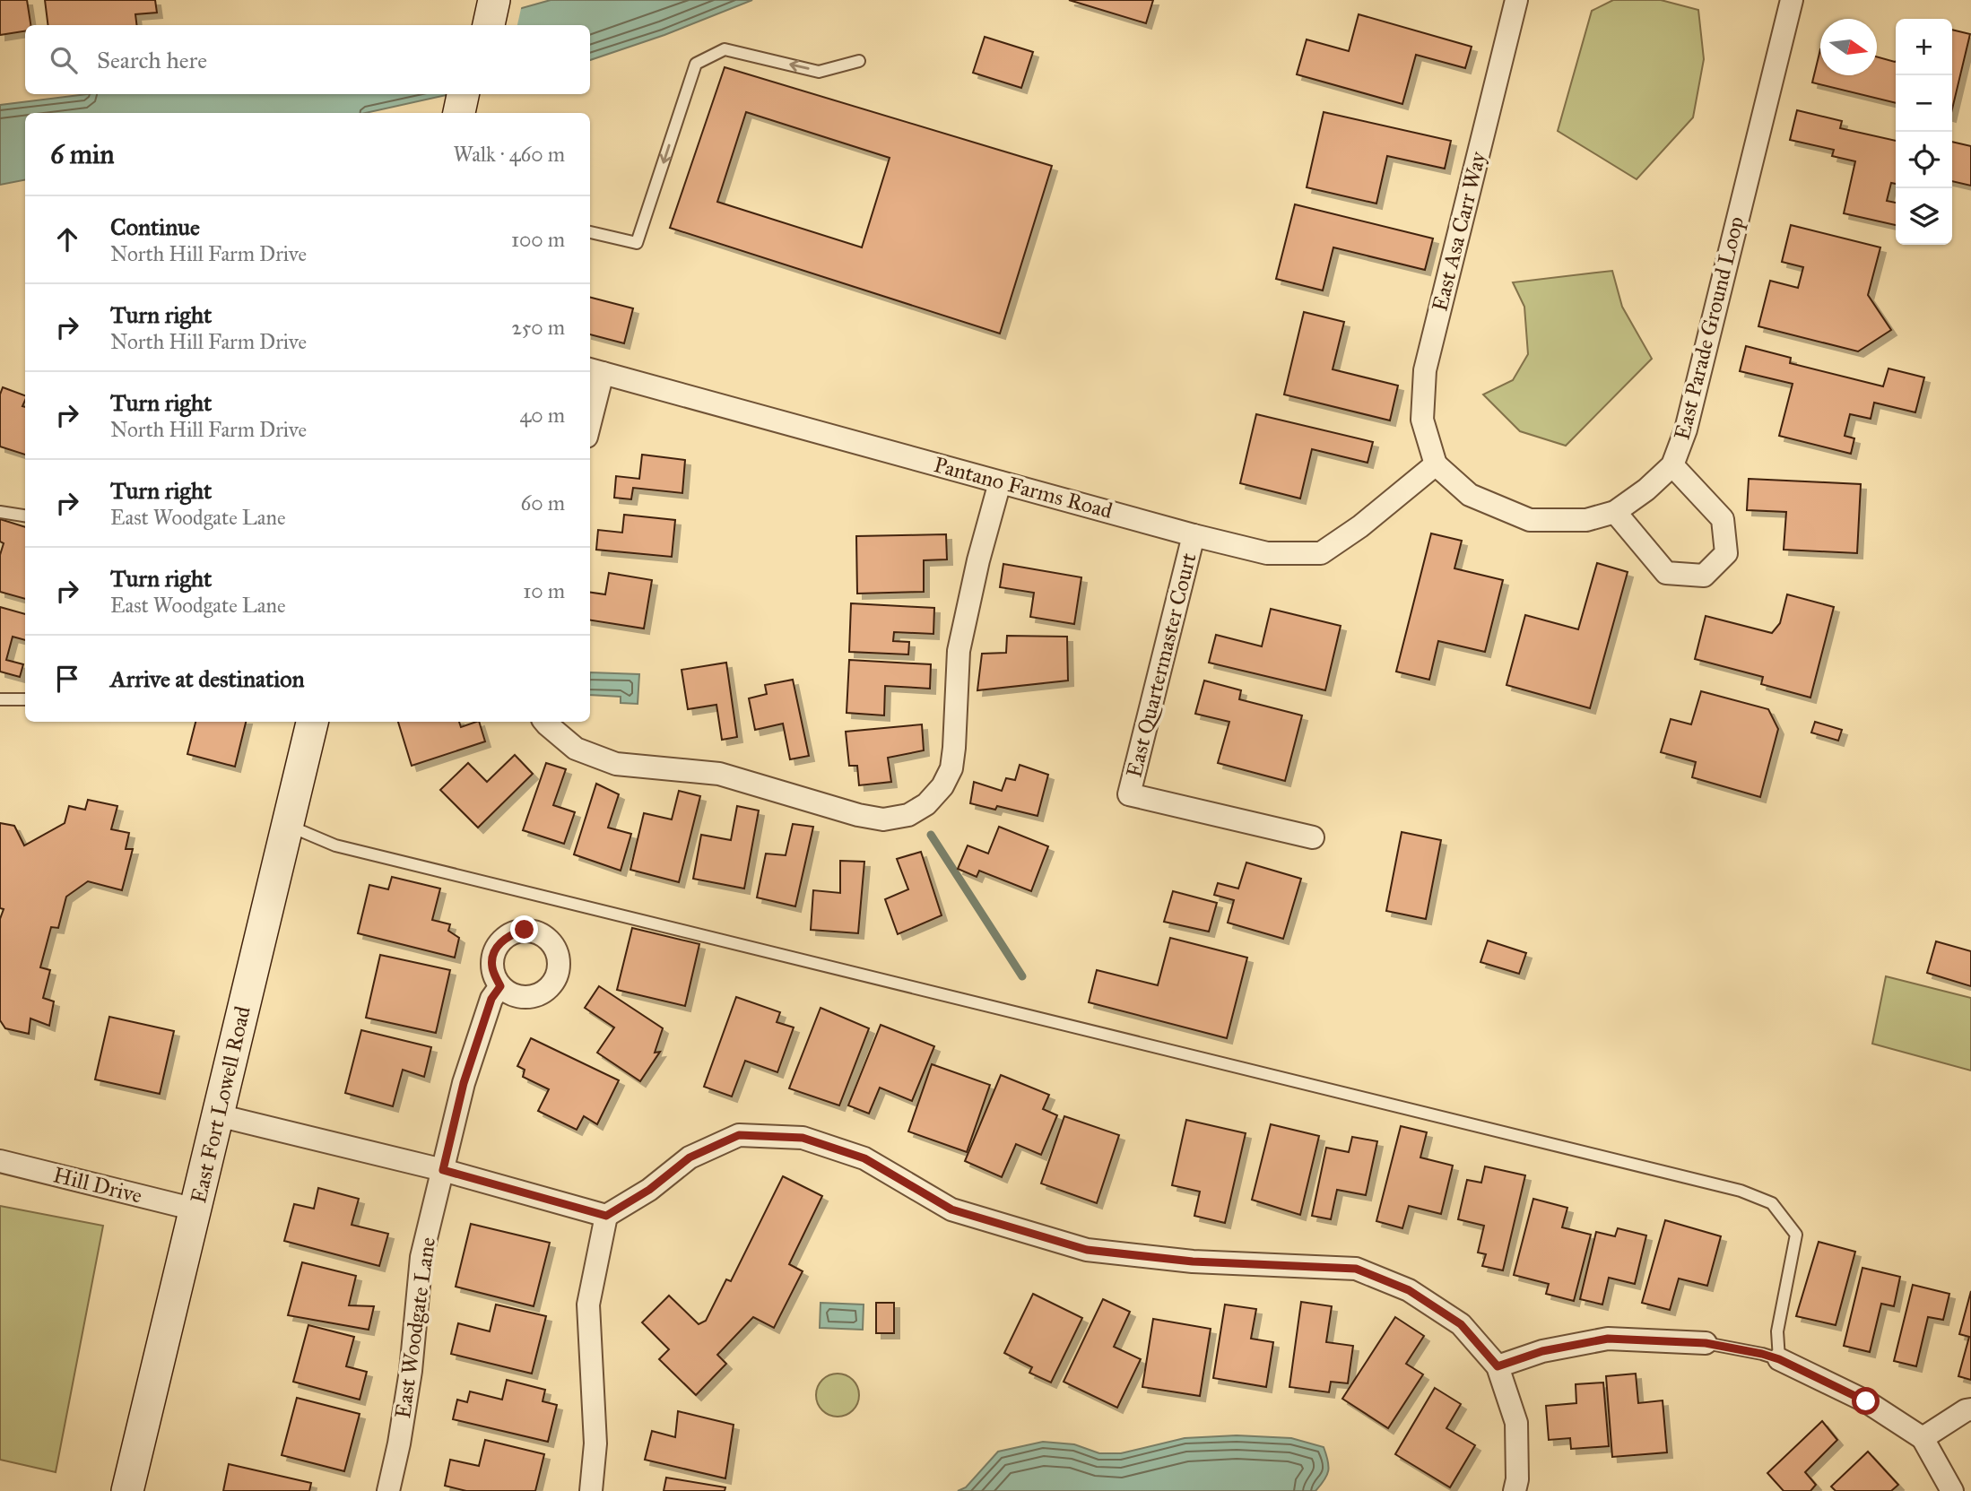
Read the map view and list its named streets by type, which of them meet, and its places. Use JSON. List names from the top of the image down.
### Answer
{
  "streets": {
    "street": [
      "East Asa Carr Way",
      "East Parade Ground Loop",
      "Pantano Farms Road",
      "East Quartermaster Court",
      "East Fort Lowell Road",
      "Hill Drive",
      "East Woodgate Lane"
    ]
  },
  "crossings": [
    ["East Asa Carr Way", "East Parade Ground Loop"],
    ["East Asa Carr Way", "Pantano Farms Road"],
    ["East Parade Ground Loop", "Pantano Farms Road"],
    ["Pantano Farms Road", "East Quartermaster Court"],
    ["East Fort Lowell Road", "Hill Drive"]
  ],
  "north": "right",
  "page": {
    "map_buttons": ["+", "−"],
    "search": "Search here",
    "heading": ["6 min", "Walk · 460 m"],
    "list": [
      ["Continue", "North Hill Farm Drive", "100 m"],
      ["Turn right", "North Hill Farm Drive", "250 m"],
      ["Turn right", "North Hill Farm Drive", "40 m"],
      ["Turn right", "East Woodgate Lane", "60 m"],
      ["Turn right", "East Woodgate Lane", "10 m"],
      "Arrive at destination"
    ]
  }
}
